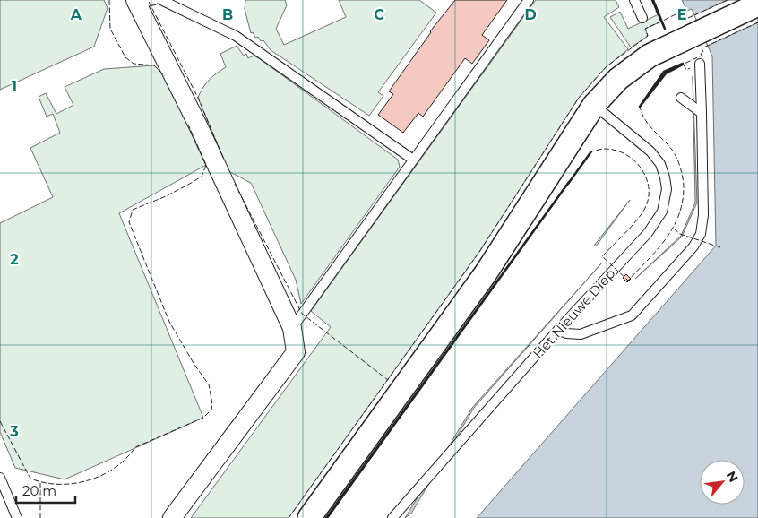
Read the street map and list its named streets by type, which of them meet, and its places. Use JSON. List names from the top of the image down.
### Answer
{
  "streets": {
    "lane": ["Het Nieuwe Diep"]
  },
  "scale_bar": "20 m",
  "north": "top right",
  "grid": {
    "columns": [
      "A",
      "B",
      "C",
      "D",
      "E"
    ],
    "rows": ["1", "2", "3"]
  }
}
